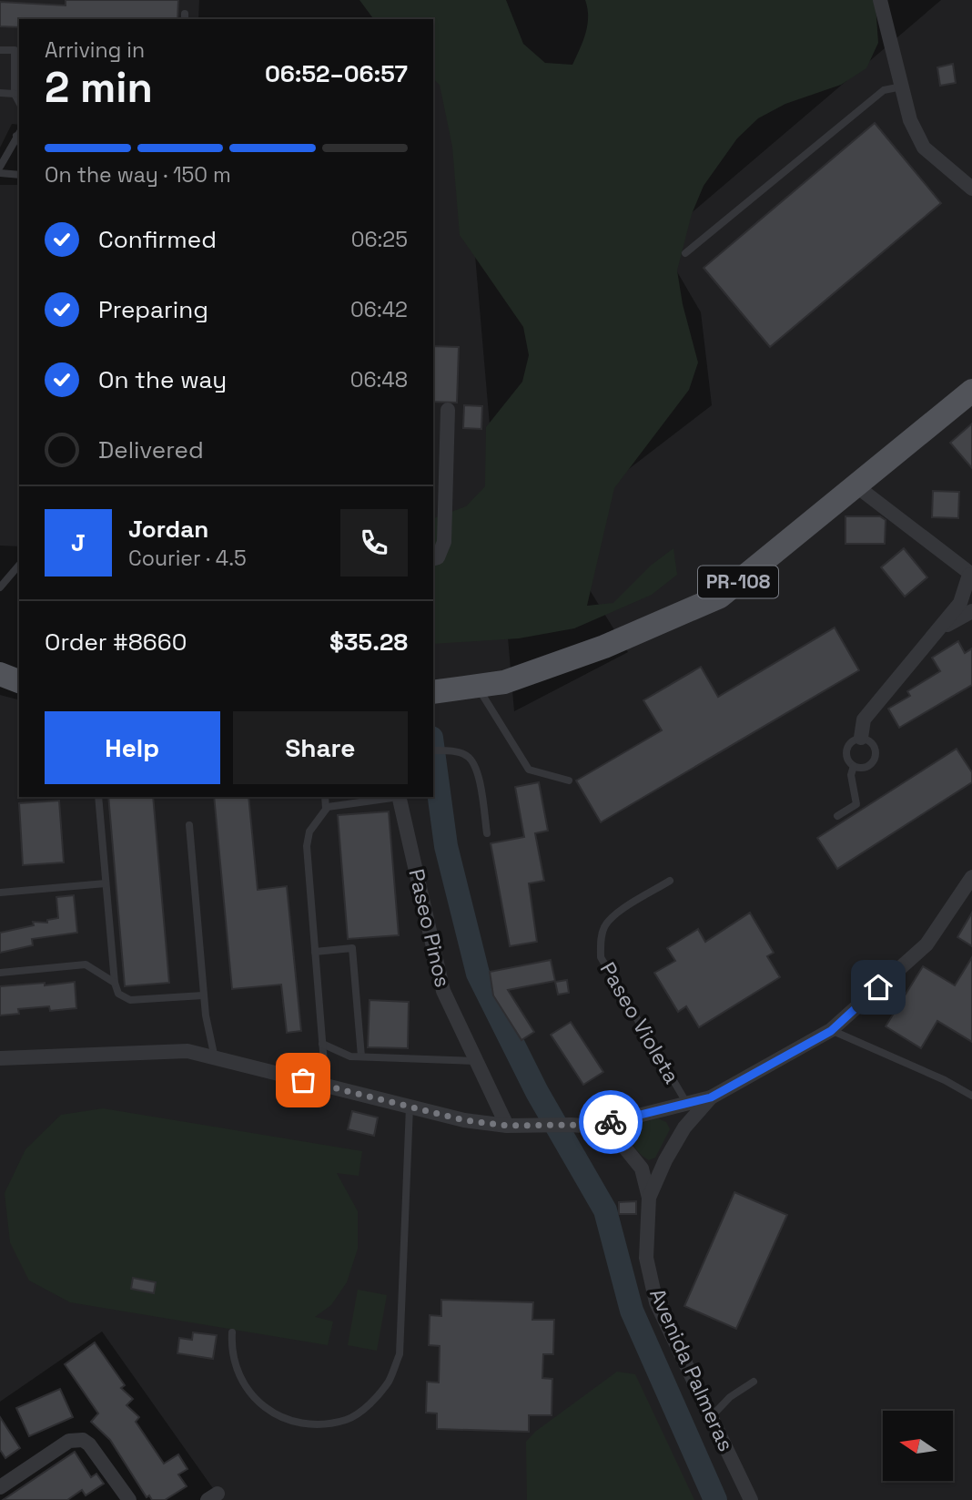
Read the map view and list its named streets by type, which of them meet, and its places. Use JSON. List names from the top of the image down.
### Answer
{
  "streets": {
    "main road": ["PR-108"],
    "street": ["Paseo Pinos", "Avenida Palmeras"],
    "lane": ["Paseo Violeta"]
  },
  "north": "left",
  "page": {
    "heading": ["2 min", "Arriving in", "06:52–06:57"],
    "panel": [
      "Jordan",
      "Courier · 4.5",
      "Order #8660",
      "$35.28"
    ],
    "bar": "On the way · 150 m",
    "list": [
      ["Confirmed", "06:25"],
      ["Preparing", "06:42"],
      ["On the way", "06:48"],
      "Delivered"
    ],
    "round": "J",
    "buttons": ["Help", "Share"]
  }
}
